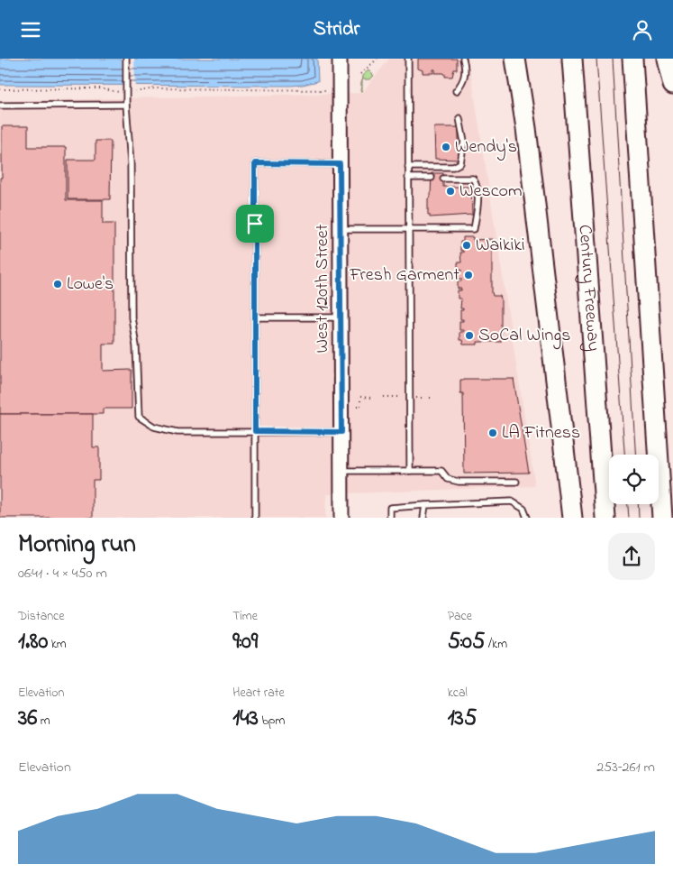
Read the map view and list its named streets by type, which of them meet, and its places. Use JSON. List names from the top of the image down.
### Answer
{
  "streets": {
    "highway": ["Century Freeway"],
    "street": ["West 120th Street"]
  },
  "places": [
    "Wendy's",
    "Wescom",
    "Waikiki",
    "Fresh Garment",
    "Lowe's",
    "SoCal Wings",
    "LA Fitness"
  ],
  "page": {
    "header": "Stridr",
    "heading": ["Morning run", "06:41 · 4 × 450 m"],
    "stats": [
      ["Distance", "1.80 km"],
      ["Time", "9:09"],
      ["Pace", "5:05 /km"],
      ["Elevation", "36 m"],
      ["Heart rate", "143 bpm"],
      ["kcal", "135"]
    ],
    "chart": ["Elevation", "253–261 m"]
  }
}
